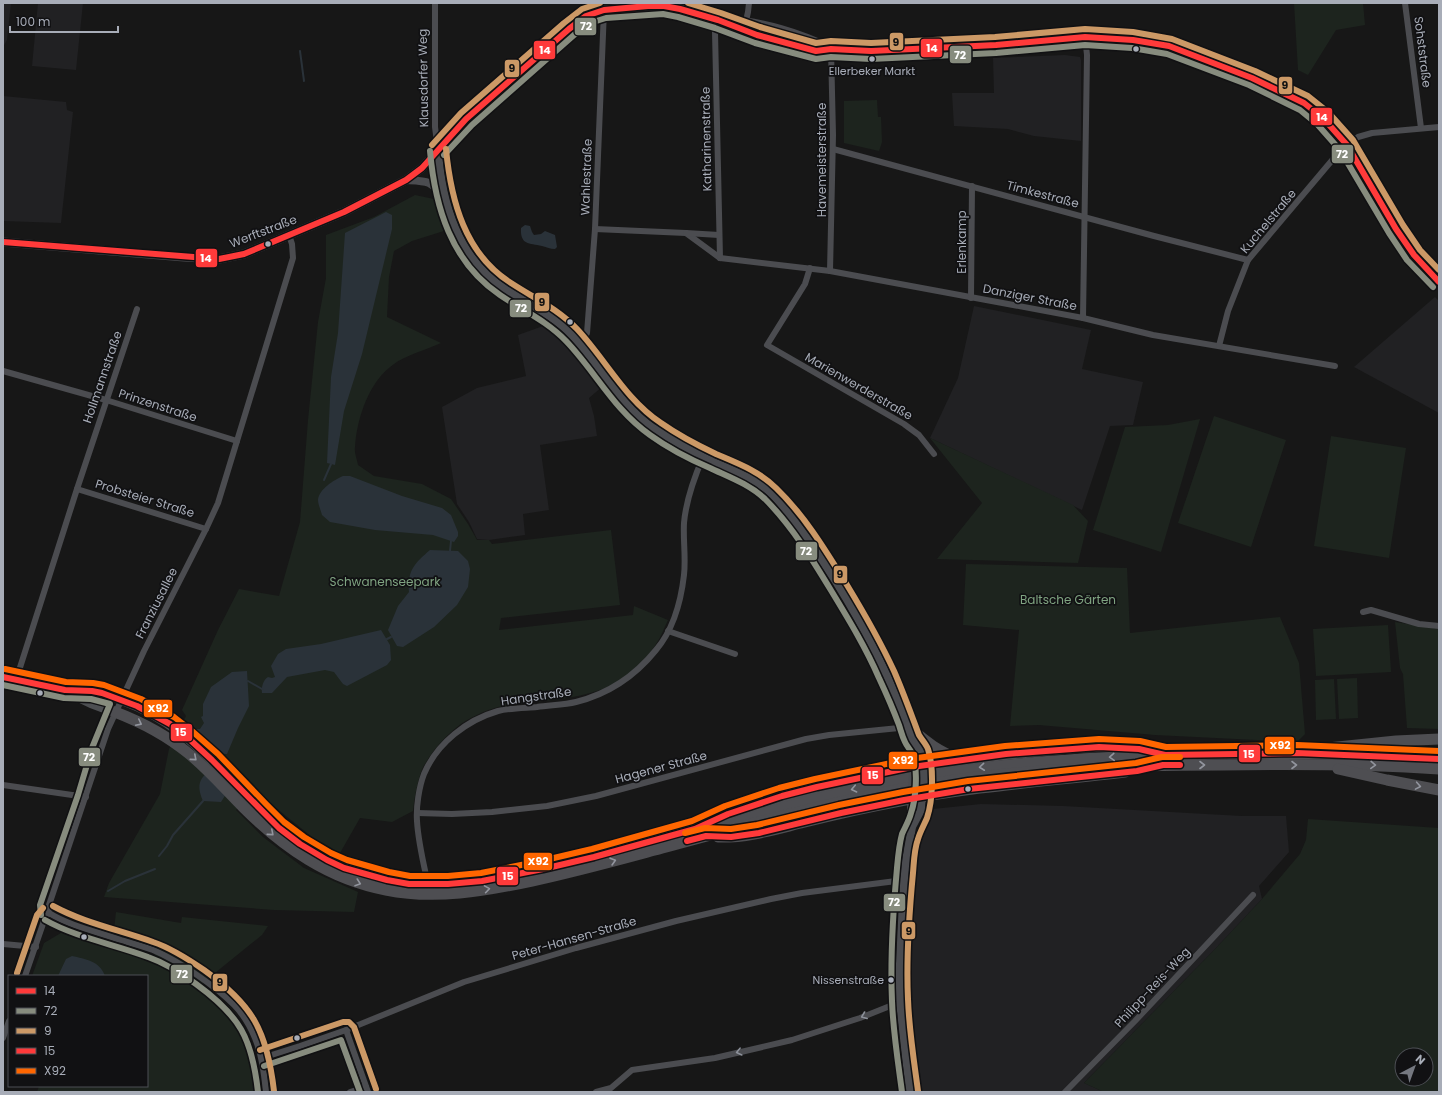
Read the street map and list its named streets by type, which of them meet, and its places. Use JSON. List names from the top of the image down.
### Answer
{
  "streets": {
    "main road": ["Werftstraße"],
    "street": [
      "Sohststraße",
      "Klausdorfer Weg",
      "Katharinenstraße",
      "Havemeisterstraße",
      "Wahlestraße",
      "Timkestraße",
      "Kuchelstraße",
      "Erlenkamp",
      "Danziger Straße",
      "Hollmannstraße",
      "Marienwerderstraße",
      "Prinzenstraße",
      "Probsteier Straße",
      "Franziusallee",
      "Hangstraße",
      "Hagener Straße",
      "Peter-Hansen-Straße",
      "Philipp-Reis-Weg"
    ]
  },
  "crossings": [
    ["Sohststraße", "Kuchelstraße"],
    ["Klausdorfer Weg", "Wahlestraße"],
    ["Klausdorfer Weg", "Werftstraße"],
    ["Klausdorfer Weg", "Hangstraße"],
    ["Klausdorfer Weg", "Hagener Straße"],
    ["Klausdorfer Weg", "Peter-Hansen-Straße"],
    ["Katharinenstraße", "Danziger Straße"],
    ["Havemeisterstraße", "Timkestraße"],
    ["Havemeisterstraße", "Danziger Straße"],
    ["Wahlestraße", "Werftstraße"],
    ["Timkestraße", "Kuchelstraße"],
    ["Timkestraße", "Erlenkamp"],
    ["Kuchelstraße", "Danziger Straße"],
    ["Werftstraße", "Franziusallee"],
    ["Erlenkamp", "Danziger Straße"],
    ["Danziger Straße", "Marienwerderstraße"],
    ["Hollmannstraße", "Prinzenstraße"],
    ["Hollmannstraße", "Probsteier Straße"],
    ["Prinzenstraße", "Franziusallee"],
    ["Probsteier Straße", "Franziusallee"],
    ["Hangstraße", "Hagener Straße"]
  ],
  "parks": ["Schwanenseepark", "Baltsche Gärten"],
  "places": ["Ellerbeker Markt", "Nissenstraße"],
  "lines": [
    "transit line 9",
    "transit line 14",
    "transit line 72",
    "transit line X92",
    "transit line 15"
  ],
  "legend": [
    "14",
    "72",
    "9",
    "15",
    "X92"
  ],
  "scale_bar": "100 m",
  "north": "top right"
}
